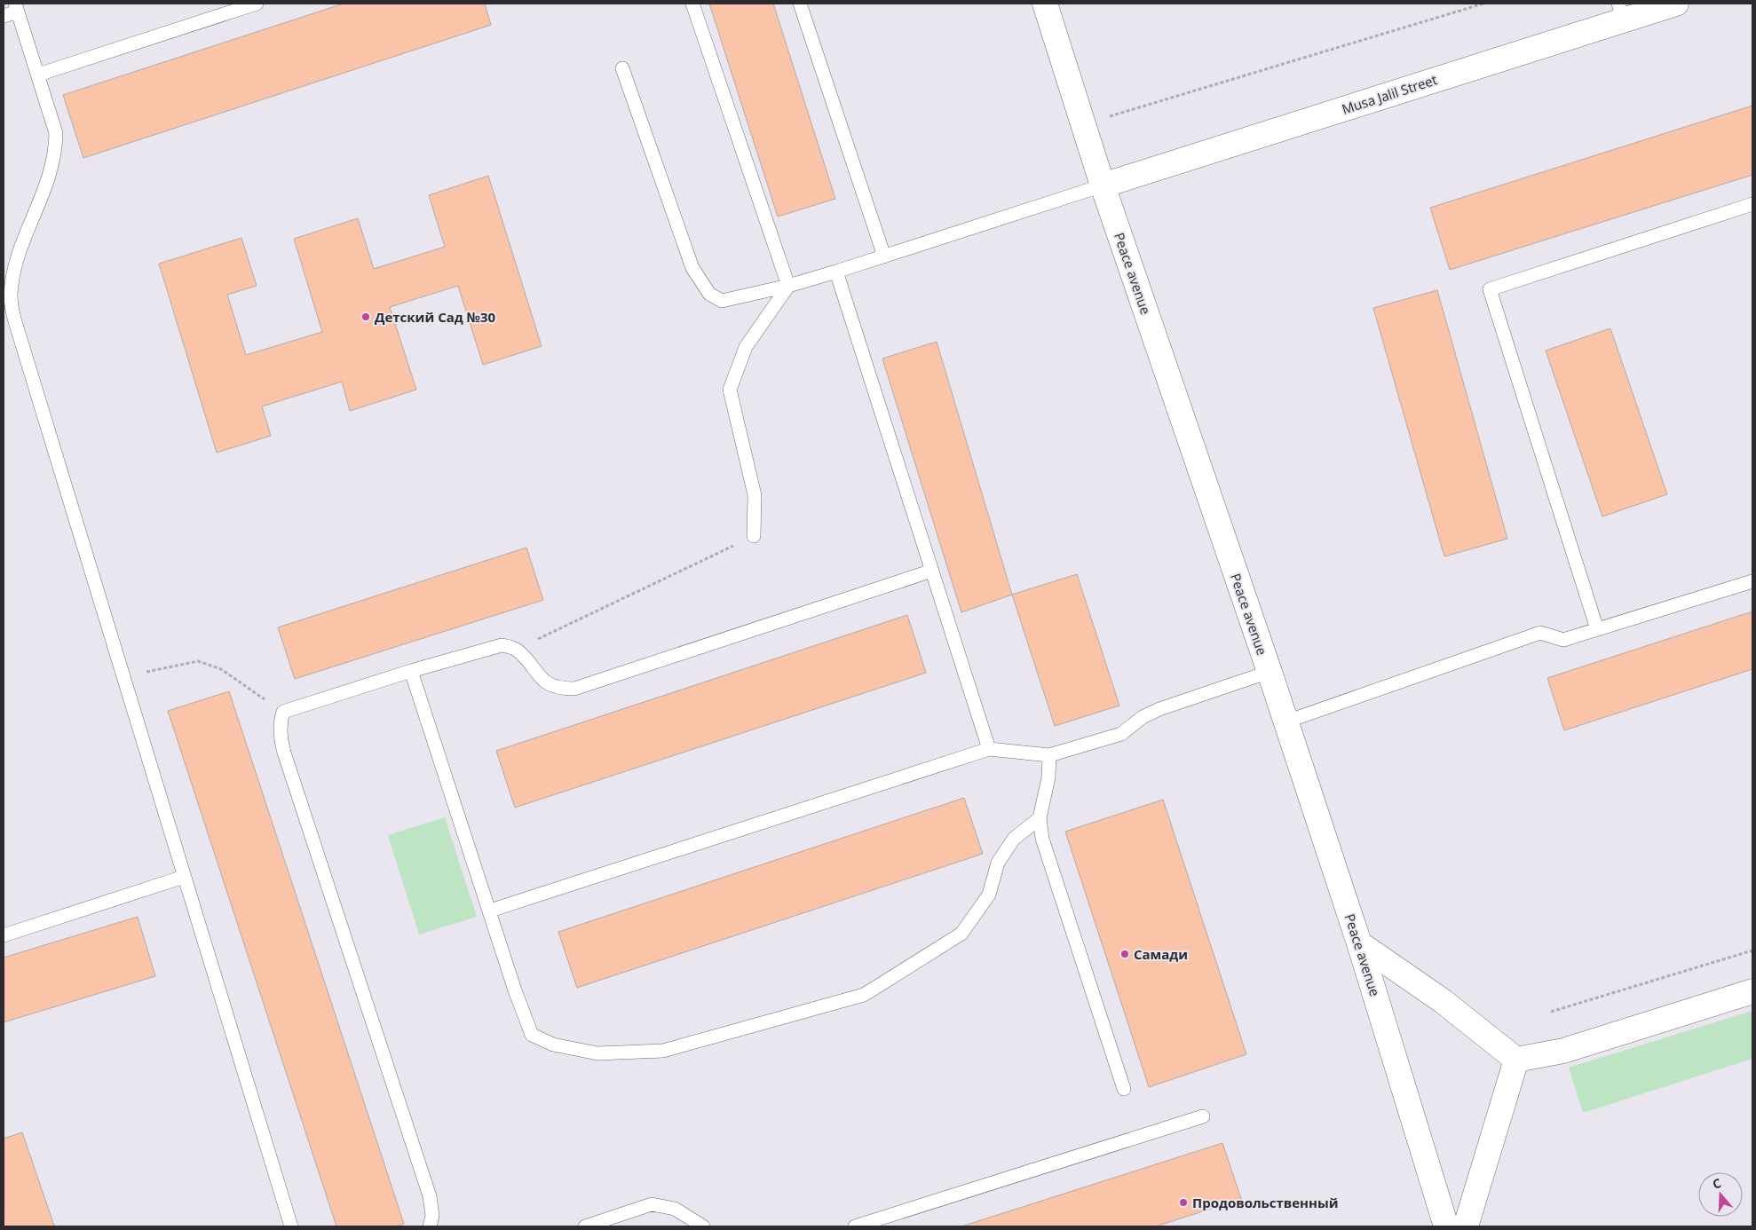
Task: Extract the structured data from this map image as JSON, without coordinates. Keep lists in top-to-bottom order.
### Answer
{
  "streets": {
    "street": ["Musa Jalil Street", "Peace avenue"]
  },
  "crossings": [
    ["Musa Jalil Street", "Peace avenue"]
  ],
  "places": ["Детский Сад №30", "Самади", "Продовольственный"],
  "north": "top"
}
